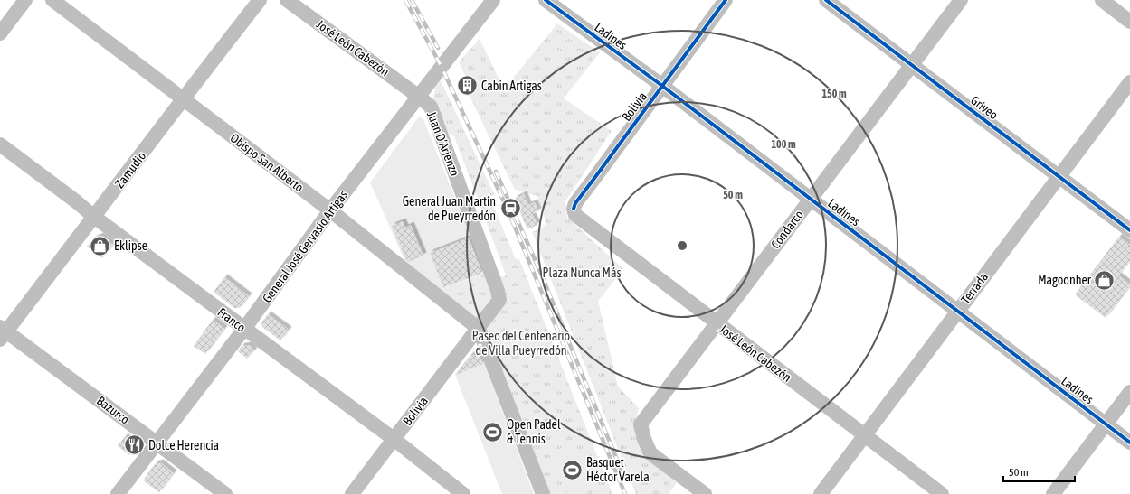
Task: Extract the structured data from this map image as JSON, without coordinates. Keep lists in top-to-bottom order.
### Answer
{
  "streets": {
    "street": [
      "Ladines",
      "José León Cabezón",
      "Bolivia",
      "Griveo",
      "Juan D’Arienzo",
      "Obispo San Alberto",
      "Zamudio",
      "Condarco",
      "General José Gervasio Artigas",
      "Terrada",
      "Franco",
      "Bazurco"
    ]
  },
  "crossings": [
    ["Ladines", "Bolivia"],
    ["Ladines", "Condarco"],
    ["Ladines", "Terrada"],
    ["José León Cabezón", "Bolivia"],
    ["José León Cabezón", "Juan D’Arienzo"],
    ["José León Cabezón", "Condarco"],
    ["José León Cabezón", "General José Gervasio Artigas"],
    ["José León Cabezón", "Terrada"],
    ["Bolivia", "Juan D’Arienzo"],
    ["Bolivia", "Obispo San Alberto"],
    ["Bolivia", "Franco"],
    ["Griveo", "Condarco"],
    ["Griveo", "Terrada"],
    ["Juan D’Arienzo", "Obispo San Alberto"],
    ["Juan D’Arienzo", "General José Gervasio Artigas"],
    ["Obispo San Alberto", "Zamudio"],
    ["Obispo San Alberto", "General José Gervasio Artigas"],
    ["Zamudio", "Franco"],
    ["Zamudio", "Bazurco"],
    ["General José Gervasio Artigas", "Franco"],
    ["General José Gervasio Artigas", "Bazurco"]
  ],
  "parks": ["Plaza Nunca Más", "Paseo del Centenario de Villa Pueyrredón"],
  "places": {
    "building": ["Cabin Artigas"],
    "station": ["General Juan Martín de Pueyrredón"],
    "shop": ["Eklipse", "Magoonher"],
    "sports": ["Open Padel & Tennis", "Basquet Héctor Varela"],
    "restaurant": ["Dolce Herencia"]
  },
  "scale_bar": "50 m",
  "rings": ["150 m", "100 m", "50 m"]
}
